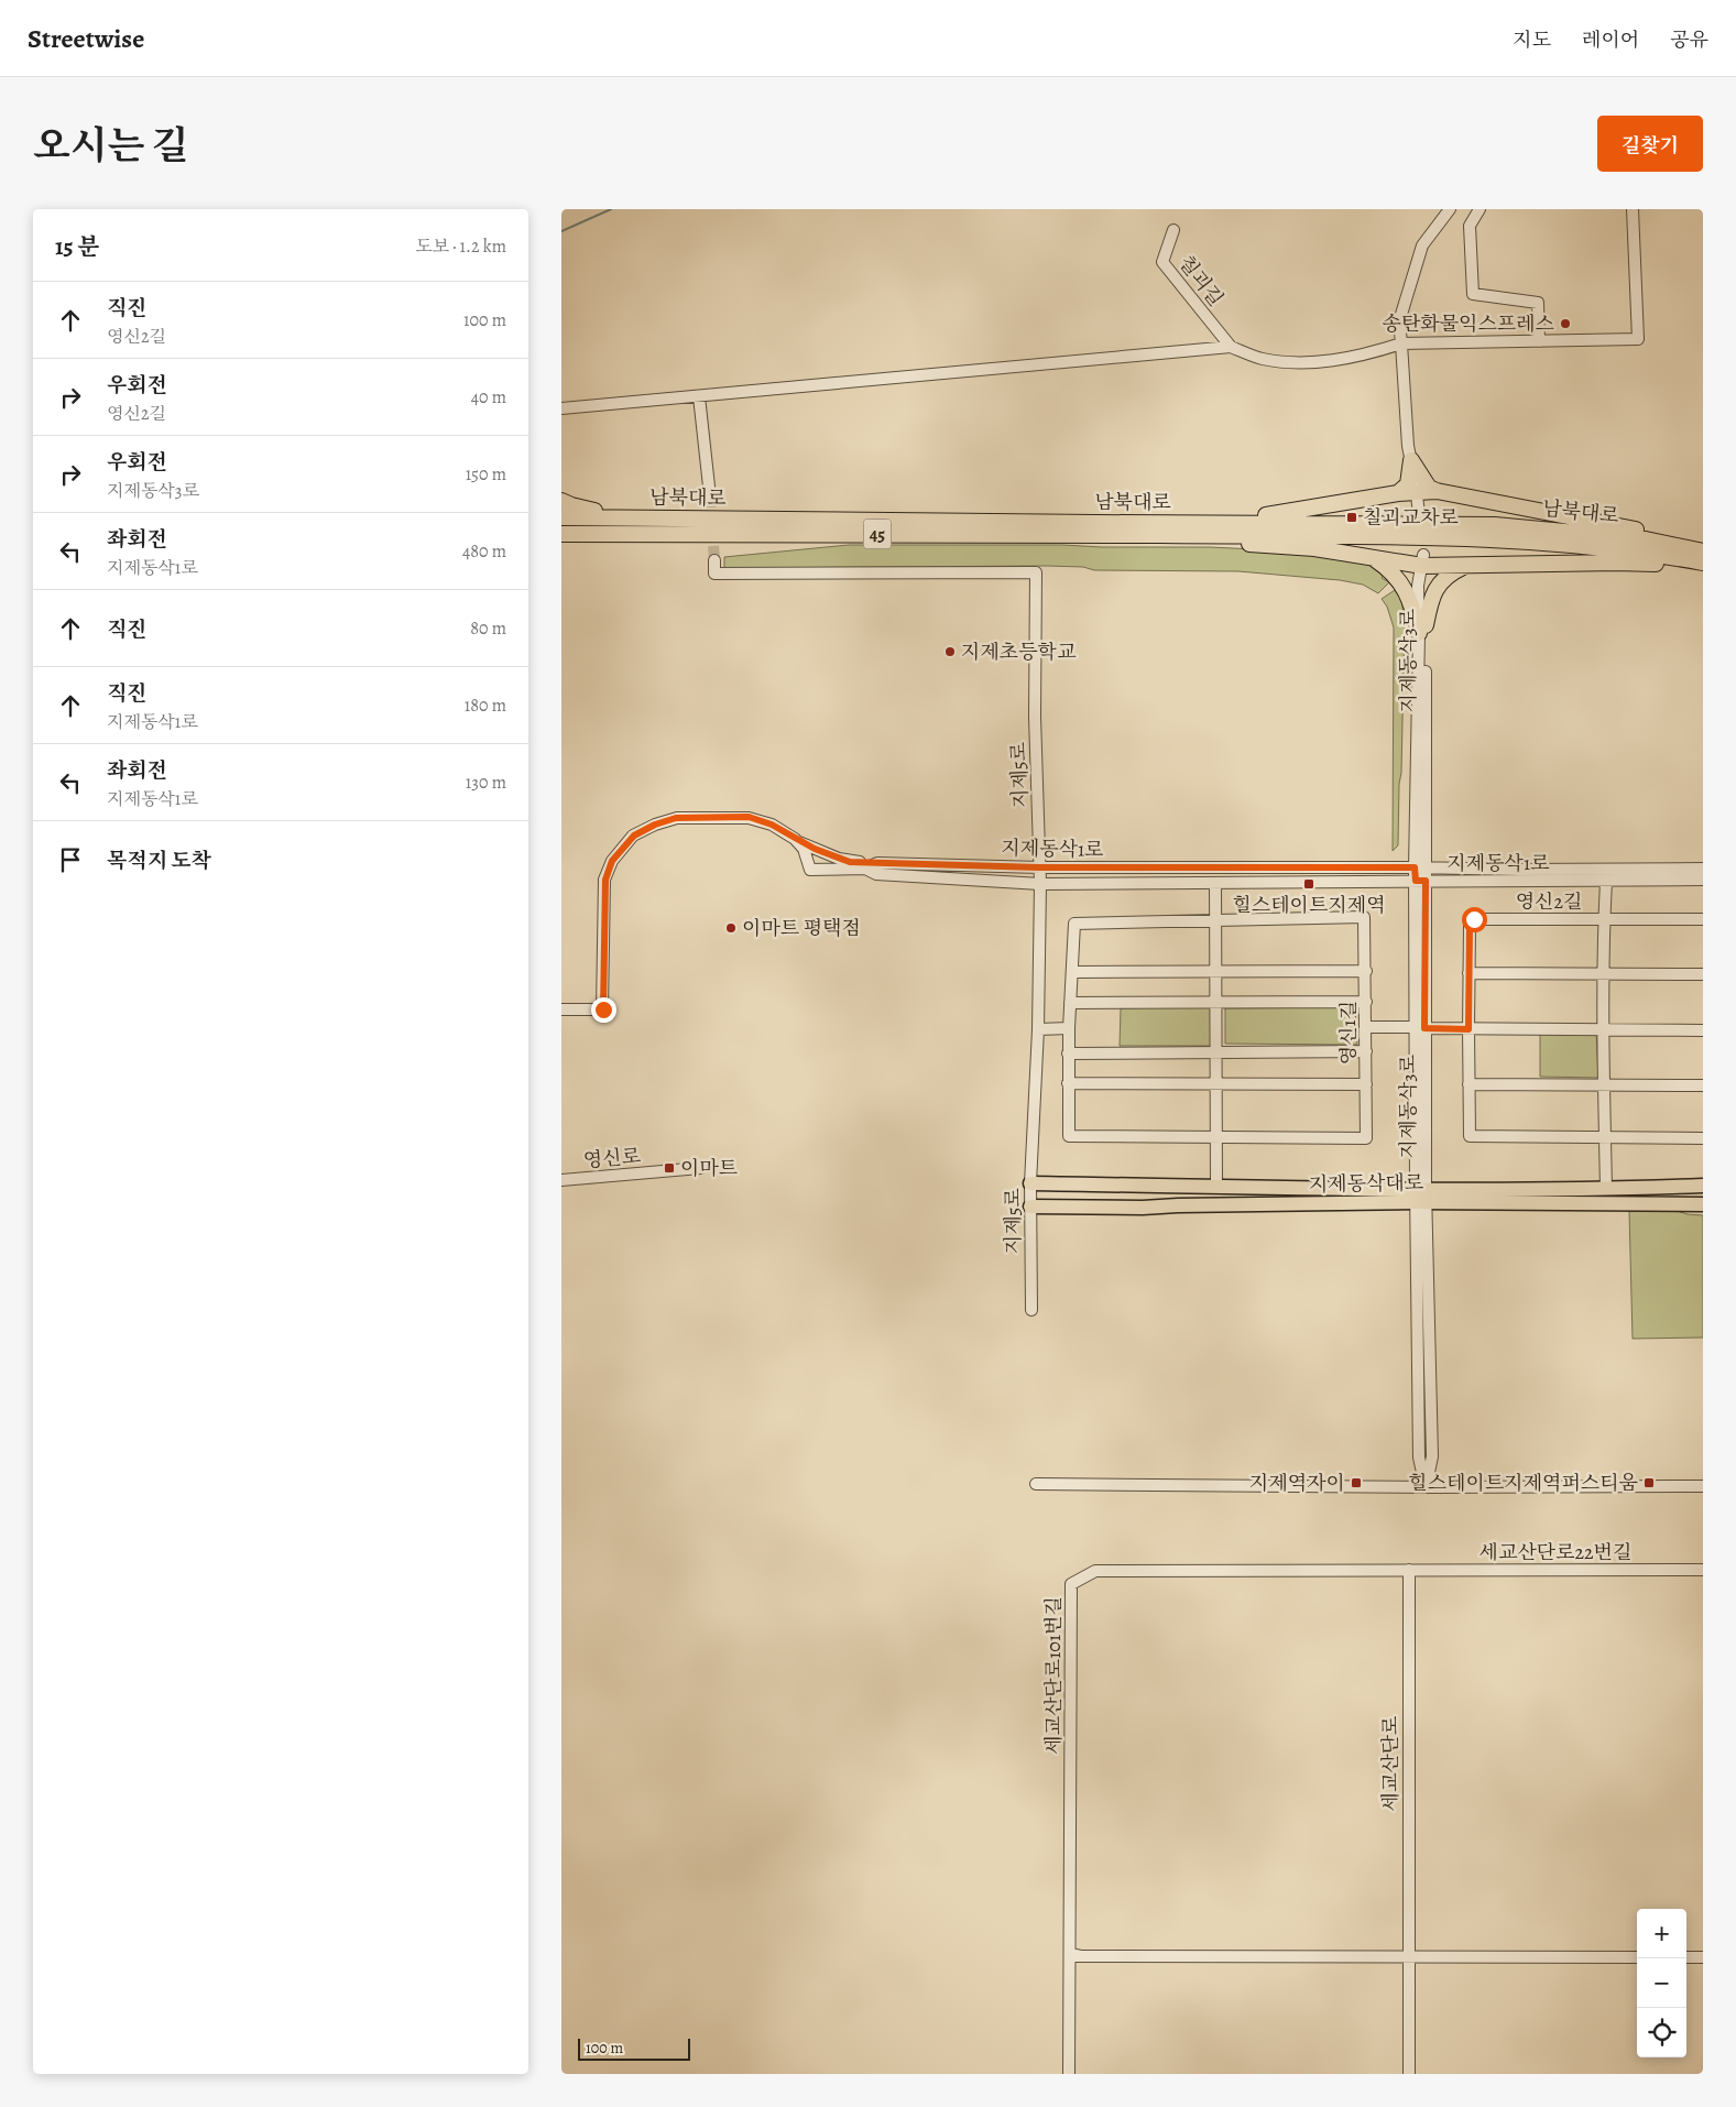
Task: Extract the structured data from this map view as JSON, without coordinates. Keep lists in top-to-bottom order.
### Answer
{
  "streets": {
    "highway": ["남북대로", "45"],
    "main road": ["지제동삭대로"],
    "street": [
      "칠괴길",
      "지제동삭3로",
      "지제5로",
      "지제동삭1로",
      "영신2길",
      "영신1길",
      "영신로",
      "세교산단로22번길",
      "세교산단로101번길",
      "세교산단로"
    ]
  },
  "crossings": [
    ["지제동삭3로", "지제동삭1로"],
    ["지제동삭3로", "지제동삭대로"],
    ["지제5로", "지제동삭1로"],
    ["지제5로", "지제동삭대로"],
    ["세교산단로22번길", "세교산단로101번길"],
    ["세교산단로22번길", "세교산단로"],
    ["세교산단로101번길", "세교산단로"]
  ],
  "places": {
    "other": ["송탄화물익스프레스", "지제초등학교", "이마트 평택점"],
    "transit": [
      "칠괴교차로",
      "힐스테이트지제역",
      "이마트",
      "지제역자이",
      "힐스테이트지제역퍼스티움"
    ]
  },
  "scale_bar": "100 m",
  "page": {
    "header": "Streetwise",
    "nav": ["지도", "레이어", "공유"],
    "title": "오시는 길",
    "buttons": "길찾기",
    "heading": ["15 분", "도보 · 1.2 km"],
    "list": [
      ["직진", "영신2길", "100 m"],
      ["우회전", "영신2길", "40 m"],
      ["우회전", "지제동삭3로", "150 m"],
      ["좌회전", "지제동삭1로", "480 m"],
      ["직진", "80 m"],
      ["직진", "지제동삭1로", "180 m"],
      ["좌회전", "지제동삭1로", "130 m"],
      "목적지 도착"
    ],
    "map_buttons": ["+", "−"],
    "scale": "100 m"
  }
}
